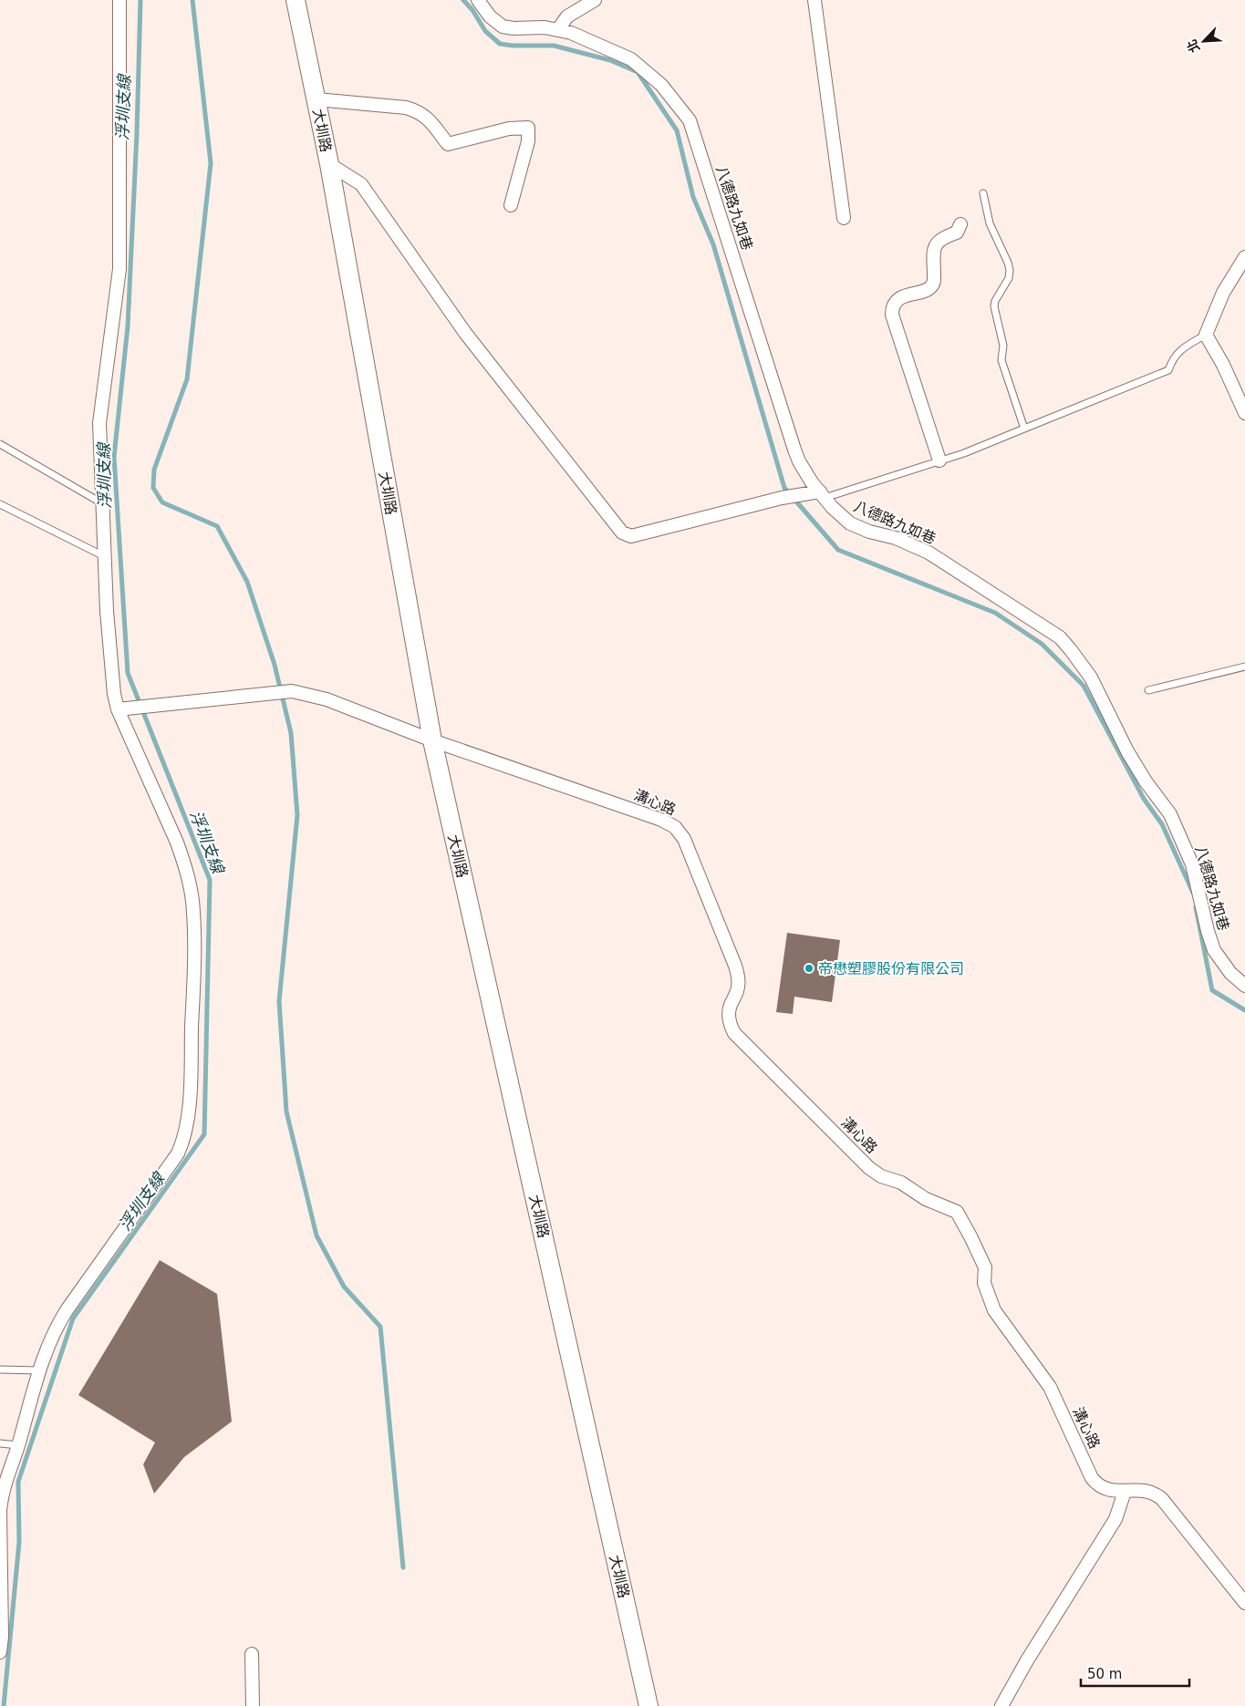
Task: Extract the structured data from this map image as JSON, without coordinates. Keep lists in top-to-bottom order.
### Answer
{
  "streets": {
    "street": ["大圳路", "八德路九如巷", "溝心路"]
  },
  "crossings": [
    ["大圳路", "溝心路"]
  ],
  "water": ["浮圳支線"],
  "places": ["帝懋塑膠股份有限公司"],
  "scale_bar": "50 m",
  "north": "bottom left"
}
